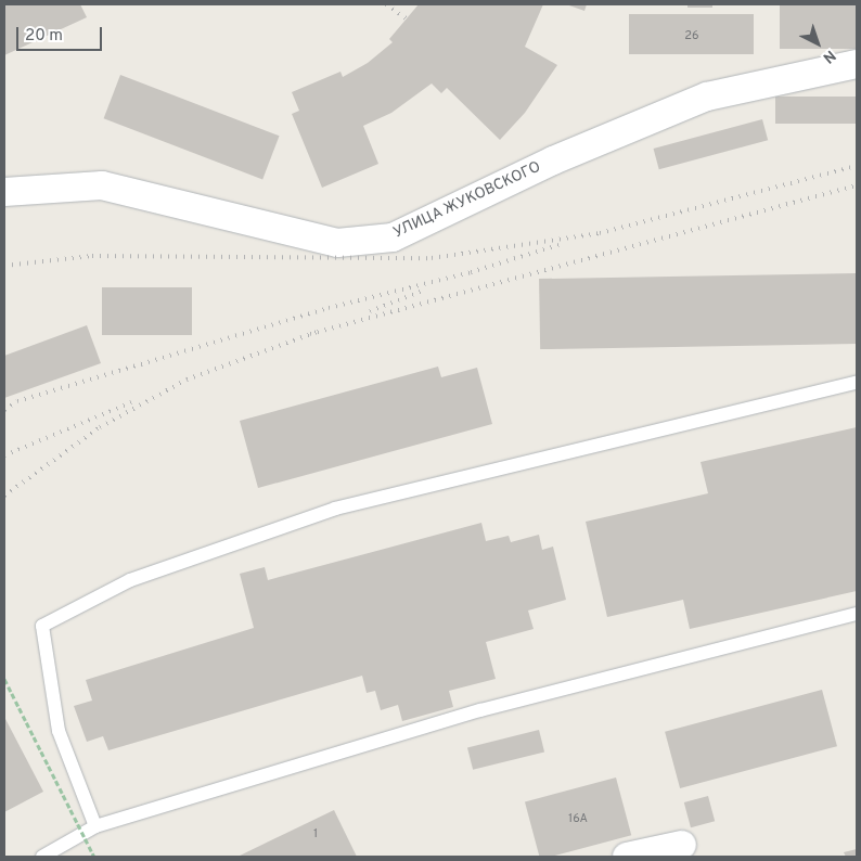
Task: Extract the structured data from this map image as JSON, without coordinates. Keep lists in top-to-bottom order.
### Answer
{
  "streets": {
    "street": ["УЛИЦА ЖУКОВСКОГО"]
  },
  "house_numbers": ["26", "16А", "1"],
  "scale_bar": "20 m",
  "north": "bottom right"
}
